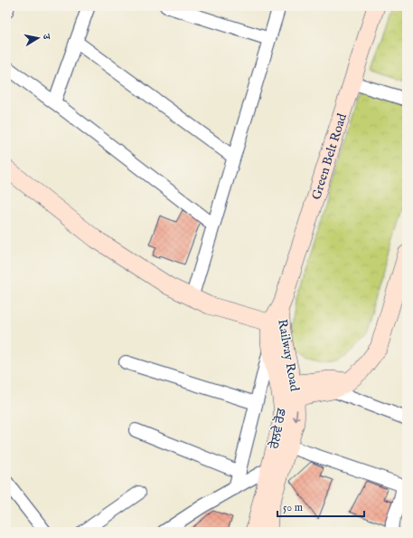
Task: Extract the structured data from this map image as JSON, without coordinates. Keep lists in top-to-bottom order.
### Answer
{
  "streets": {
    "main road": ["Green Belt Road", "Railway Road", "ਰੇਲਵੇ ਰੋਡ"]
  },
  "crossings": [
    ["Green Belt Road", "Railway Road"],
    ["Railway Road", "ਰੇਲਵੇ ਰੋਡ"]
  ],
  "scale_bar": "50 m",
  "north": "right"
}
